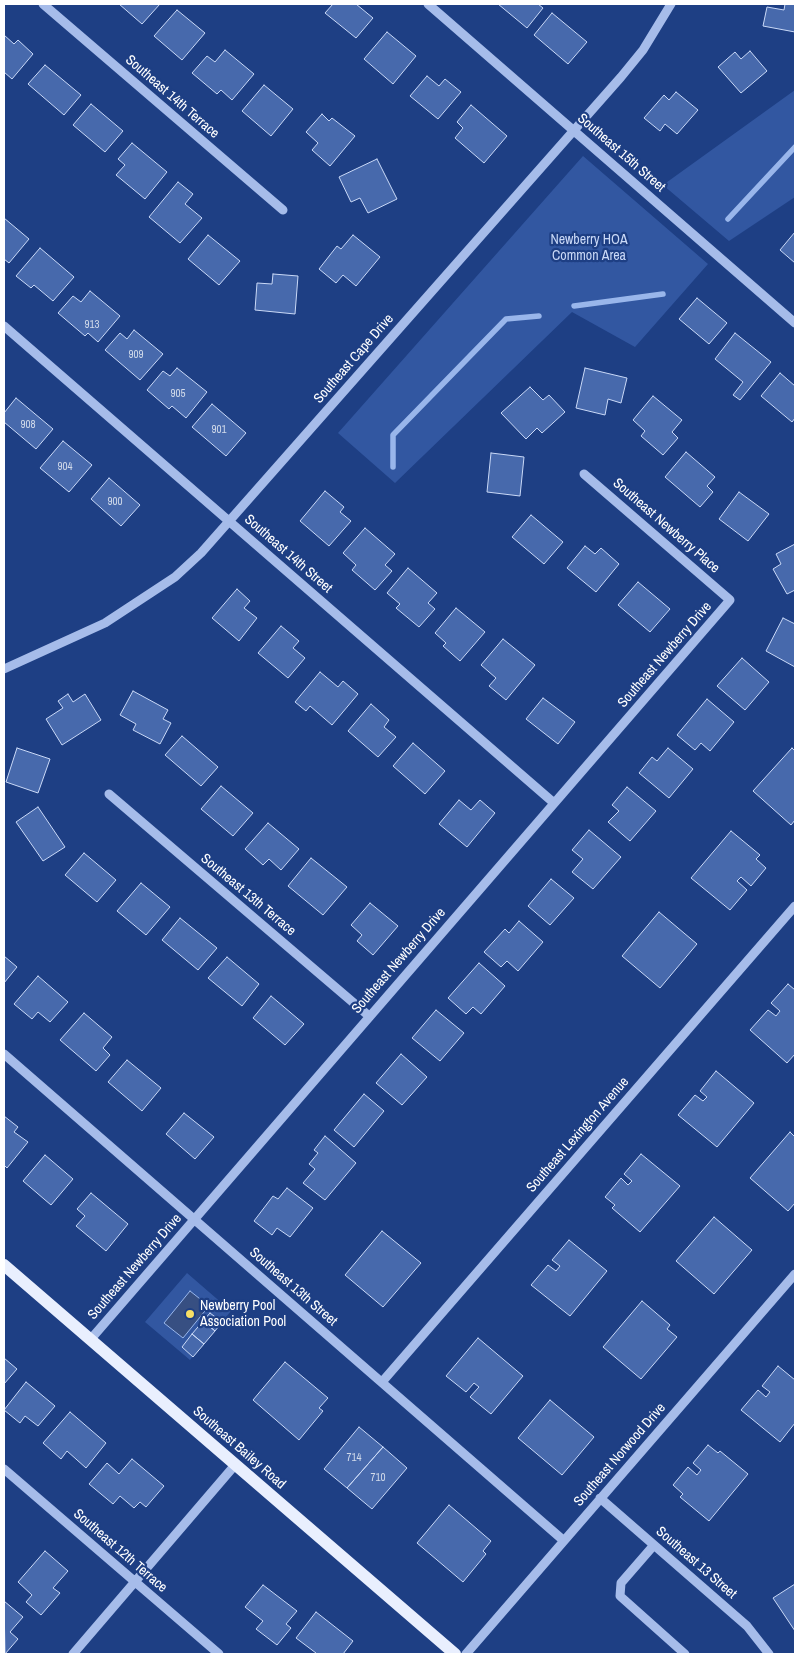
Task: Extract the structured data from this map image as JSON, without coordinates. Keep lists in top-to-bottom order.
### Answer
{
  "streets": {
    "main road": ["Southeast Bailey Road"],
    "street": [
      "Southeast 14th Terrace",
      "Southeast 15th Street",
      "Southeast Cape Drive",
      "Southeast Newberry Place",
      "Southeast 14th Street",
      "Southeast Newberry Drive",
      "Southeast 13th Terrace",
      "Southeast Lexington Avenue",
      "Southeast 13th Street",
      "Southeast Norwood Drive",
      "Southeast 12th Terrace",
      "Southeast 13 Street"
    ]
  },
  "crossings": [
    ["Southeast 15th Street", "Southeast Cape Drive"],
    ["Southeast Cape Drive", "Southeast 14th Street"],
    ["Southeast Newberry Place", "Southeast Newberry Drive"],
    ["Southeast 14th Street", "Southeast Newberry Drive"],
    ["Southeast Newberry Drive", "Southeast 13th Terrace"],
    ["Southeast Newberry Drive", "Southeast 13th Street"],
    ["Southeast Newberry Drive", "Southeast Bailey Road"],
    ["Southeast Lexington Avenue", "Southeast 13th Street"],
    ["Southeast 13th Street", "Southeast Norwood Drive"],
    ["Southeast Norwood Drive", "Southeast 13 Street"]
  ],
  "parks": ["Newberry HOA Common Area"],
  "places": ["Newberry Pool Association Pool"],
  "house_numbers": [
    "913",
    "909",
    "905",
    "908",
    "901",
    "904",
    "900",
    "714",
    "710"
  ]
}
